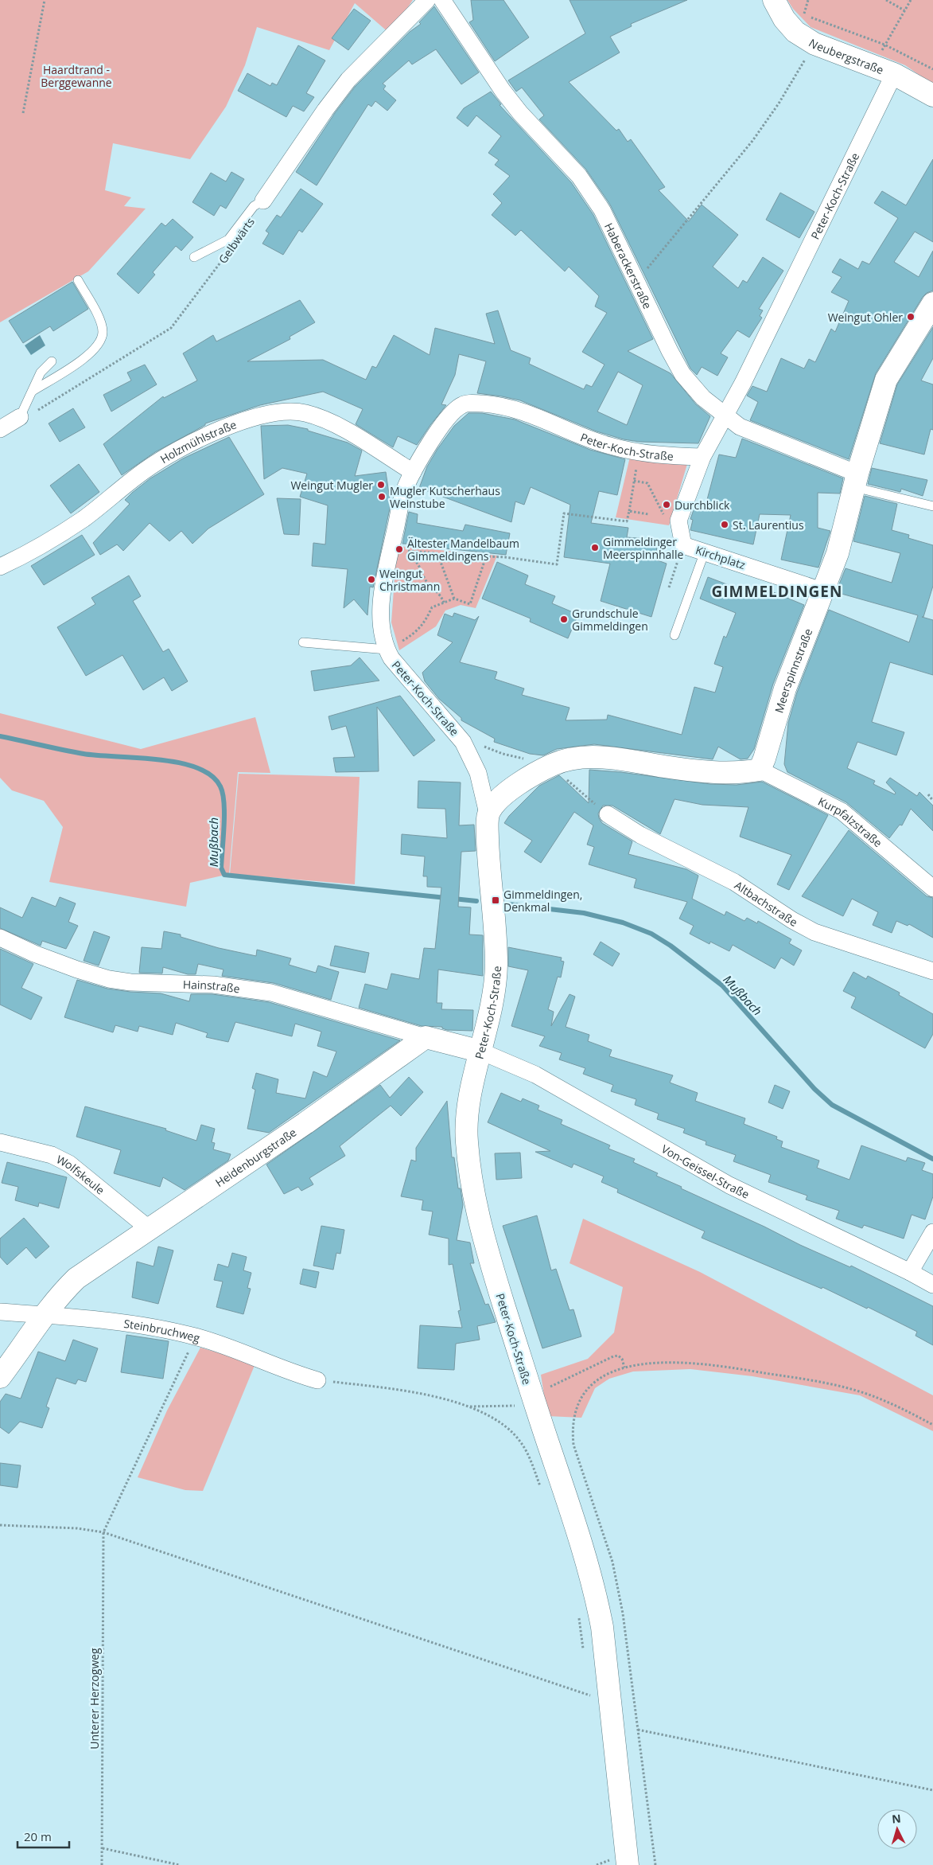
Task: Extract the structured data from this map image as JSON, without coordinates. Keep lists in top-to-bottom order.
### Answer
{
  "streets": {
    "street": [
      "Neubergstraße",
      "Peter-Koch-Straße",
      "Haberackerstraße",
      "Holzmühlstraße",
      "Kirchplatz",
      "Meerspinnstraße",
      "Kurpfalzstraße",
      "Altbachstraße",
      "Hainstraße",
      "Heidenburgstraße",
      "Von-Geissel-Straße",
      "Wolfskeule",
      "Steinbruchweg"
    ],
    "path": ["Gelbwärts", "Unterer Herzogweg"]
  },
  "crossings": [
    ["Neubergstraße", "Peter-Koch-Straße"],
    ["Peter-Koch-Straße", "Haberackerstraße"],
    ["Peter-Koch-Straße", "Holzmühlstraße"],
    ["Peter-Koch-Straße", "Kirchplatz"],
    ["Peter-Koch-Straße", "Von-Geissel-Straße"],
    ["Haberackerstraße", "Meerspinnstraße"],
    ["Kirchplatz", "Meerspinnstraße"],
    ["Meerspinnstraße", "Kurpfalzstraße"],
    ["Hainstraße", "Heidenburgstraße"],
    ["Heidenburgstraße", "Wolfskeule"],
    ["Heidenburgstraße", "Steinbruchweg"]
  ],
  "districts": ["GIMMELDINGEN"],
  "water": ["Mußbach"],
  "parks": ["Haardtrand - Berggewanne"],
  "places": {
    "other": [
      "Weingut Ohler",
      "Weingut Mugler",
      "Mugler Kutscherhaus Weinstube",
      "Durchblick",
      "St. Laurentius",
      "Gimmeldinger Meerspinnhalle",
      "Ältester Mandelbaum Gimmeldingens",
      "Weingut Christmann",
      "Grundschule Gimmeldingen"
    ],
    "transit": ["Gimmeldingen, Denkmal"]
  },
  "scale_bar": "20 m",
  "north": "top"
}
